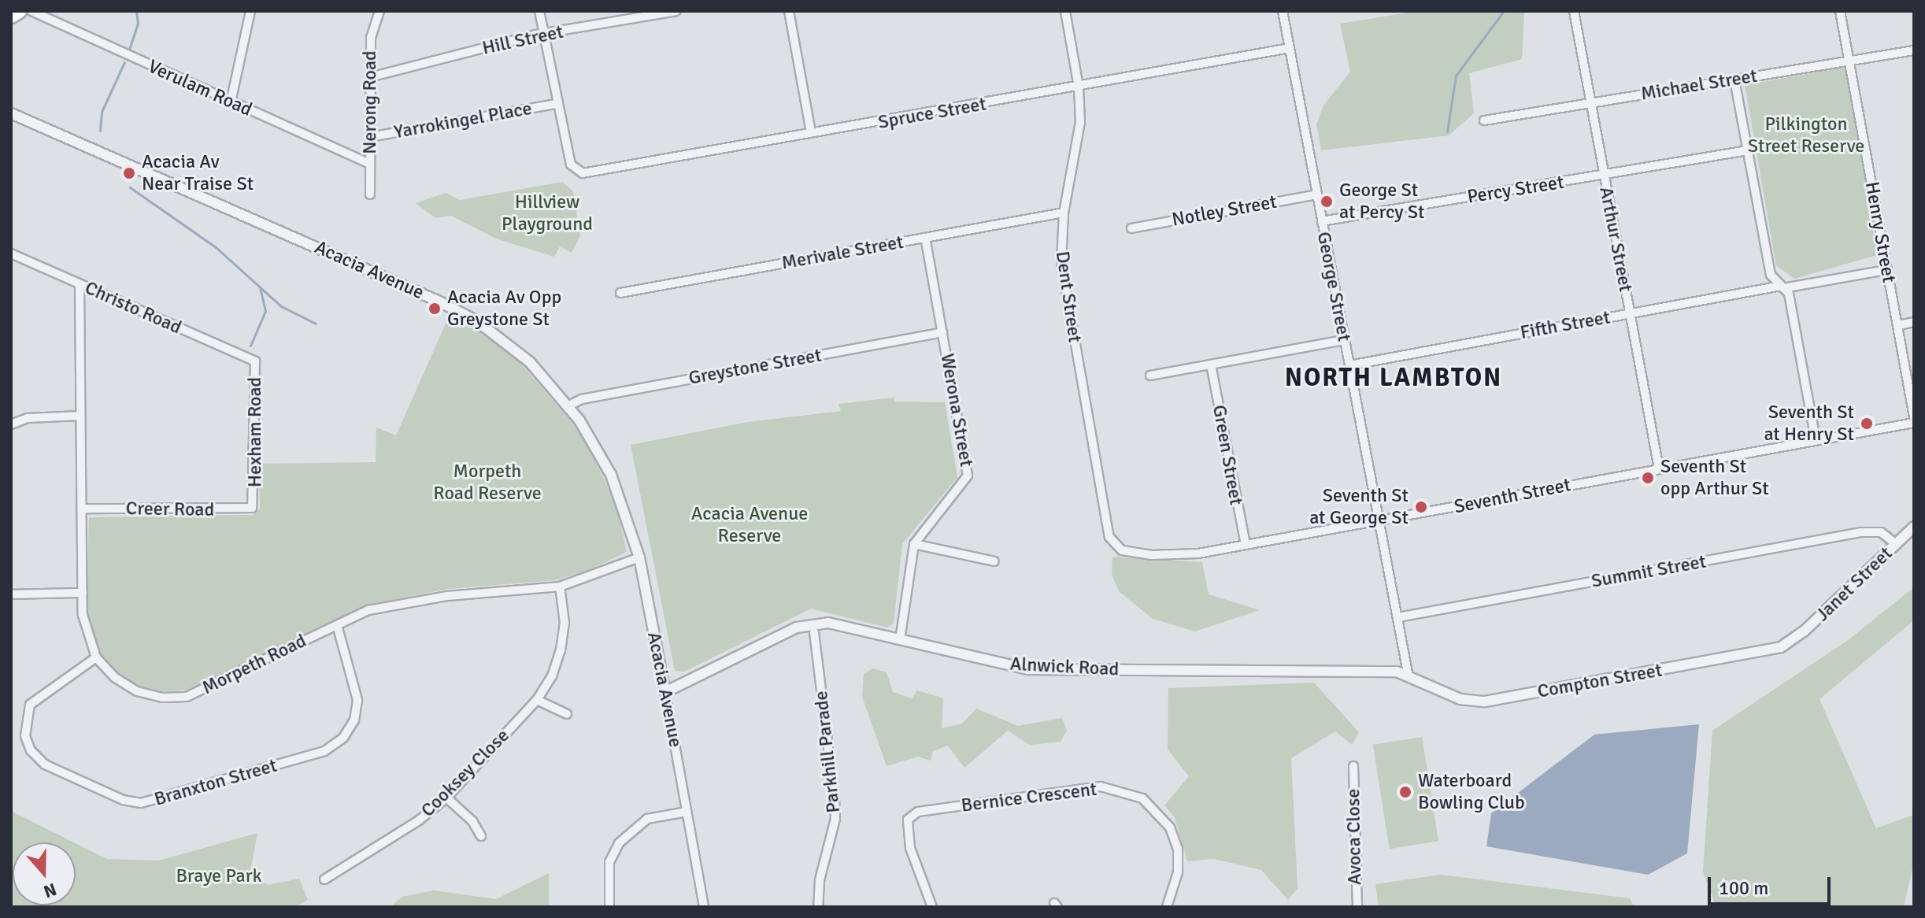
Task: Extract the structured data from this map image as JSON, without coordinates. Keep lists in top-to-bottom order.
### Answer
{
  "streets": {
    "street": [
      "Hill Street",
      "Michael Street",
      "Verulam Road",
      "Nerong Road",
      "Spruce Street",
      "Yarrokingel Place",
      "Percy Street",
      "Notley Street",
      "Henry Street",
      "Arthur Street",
      "Merivale Street",
      "Acacia Avenue",
      "George Street",
      "Dent Street",
      "Christo Road",
      "Fifth Street",
      "Greystone Street",
      "Werona Street",
      "Hexham Road",
      "Green Street",
      "Seventh Street",
      "Creer Road",
      "Summit Street",
      "Janet Street",
      "Morpeth Road",
      "Alnwick Road",
      "Compton Street",
      "Parkhill Parade",
      "Cooksey Close",
      "Branxton Street",
      "Bernice Crescent",
      "Avoca Close"
    ]
  },
  "crossings": [
    ["Hill Street", "Nerong Road"],
    ["Michael Street", "Henry Street"],
    ["Michael Street", "Arthur Street"],
    ["Verulam Road", "Nerong Road"],
    ["Nerong Road", "Yarrokingel Place"],
    ["Spruce Street", "Yarrokingel Place"],
    ["Spruce Street", "George Street"],
    ["Spruce Street", "Dent Street"],
    ["Percy Street", "Arthur Street"],
    ["Percy Street", "George Street"],
    ["Notley Street", "George Street"],
    ["Henry Street", "Fifth Street"],
    ["Arthur Street", "Fifth Street"],
    ["Arthur Street", "Seventh Street"],
    ["Merivale Street", "Dent Street"],
    ["Merivale Street", "Werona Street"],
    ["Acacia Avenue", "Greystone Street"],
    ["Acacia Avenue", "Morpeth Road"],
    ["Acacia Avenue", "Alnwick Road"],
    ["George Street", "Fifth Street"],
    ["George Street", "Seventh Street"],
    ["George Street", "Summit Street"],
    ["George Street", "Alnwick Road"],
    ["George Street", "Compton Street"],
    ["Dent Street", "Seventh Street"],
    ["Christo Road", "Hexham Road"],
    ["Christo Road", "Morpeth Road"],
    ["Greystone Street", "Werona Street"],
    ["Werona Street", "Alnwick Road"],
    ["Hexham Road", "Creer Road"],
    ["Green Street", "Seventh Street"],
    ["Creer Road", "Morpeth Road"],
    ["Summit Street", "Janet Street"],
    ["Janet Street", "Compton Street"],
    ["Morpeth Road", "Cooksey Close"],
    ["Morpeth Road", "Branxton Street"],
    ["Alnwick Road", "Compton Street"]
  ],
  "districts": ["NORTH LAMBTON"],
  "parks": [
    "Pilkington Street Reserve",
    "Hillview Playground",
    "Morpeth Road Reserve",
    "Acacia Avenue Reserve",
    "Braye Park"
  ],
  "places": [
    "Acacia Av Near Traise St",
    "George St at Percy St",
    "Acacia Av Opp Greystone St",
    "Seventh St at Henry St",
    "Seventh St opp Arthur St",
    "Seventh St at George St",
    "Waterboard Bowling Club"
  ],
  "scale_bar": "100 m",
  "north": "bottom"
}
